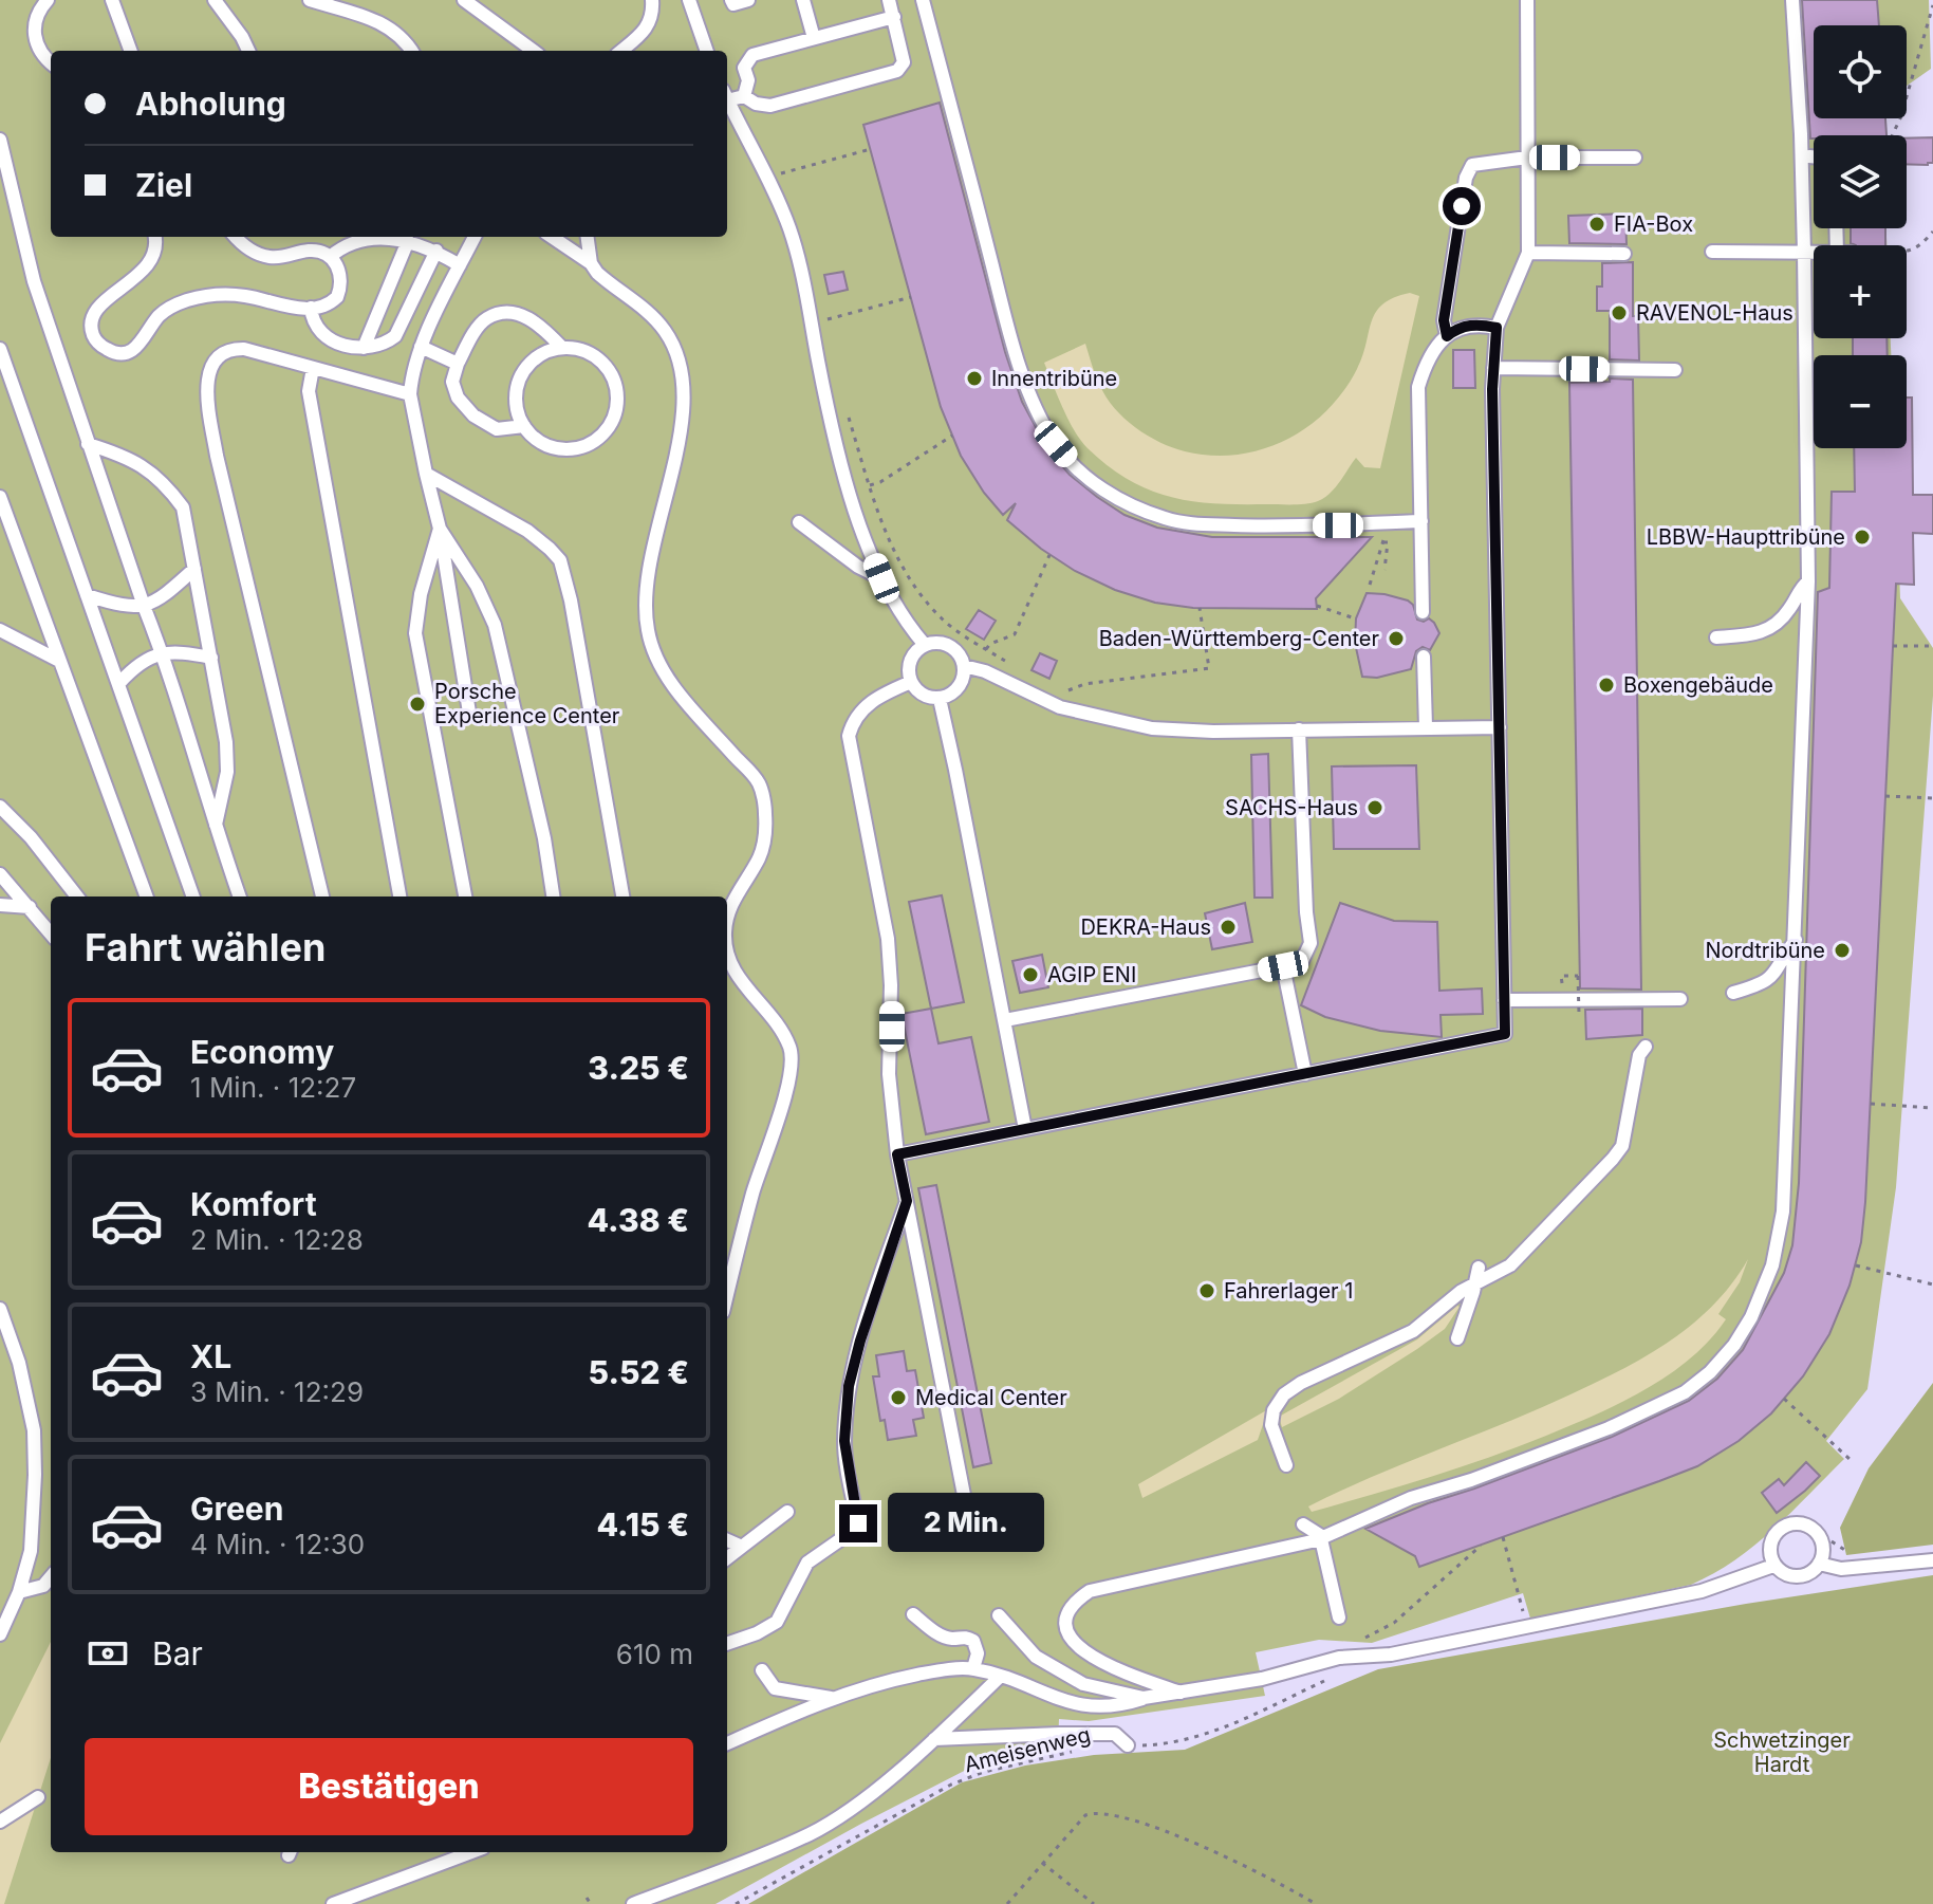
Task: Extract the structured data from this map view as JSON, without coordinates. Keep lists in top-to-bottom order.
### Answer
{
  "streets": {
    "path": ["Ameisenweg"]
  },
  "parks": ["Schwetzinger Hardt"],
  "places": [
    "FIA-Box",
    "RAVENOL-Haus",
    "Innentribüne",
    "LBBW-Haupttribüne",
    "Baden-Württemberg-Center",
    "Boxengebäude",
    "Porsche Experience Center",
    "SACHS-Haus",
    "DEKRA-Haus",
    "Nordtribüne",
    "AGIP ENI",
    "Fahrerlager 1",
    "Medical Center"
  ],
  "page": {
    "map_buttons": ["+", "−"],
    "banner": ["Abholung", "Ziel"],
    "heading": "Fahrt wählen",
    "list": [
      {
        "name": "Economy",
        "note": "1 Min. · 12:27",
        "value": "3.25 €"
      },
      {
        "name": "Komfort",
        "note": "2 Min. · 12:28",
        "value": "4.38 €"
      },
      {
        "name": "XL",
        "note": "3 Min. · 12:29",
        "value": "5.52 €"
      },
      {
        "name": "Green",
        "note": "4 Min. · 12:30",
        "value": "4.15 €"
      }
    ],
    "bubble": "2 Min.",
    "pay": ["Bar", "610 m"],
    "buttons": "Bestätigen"
  }
}
